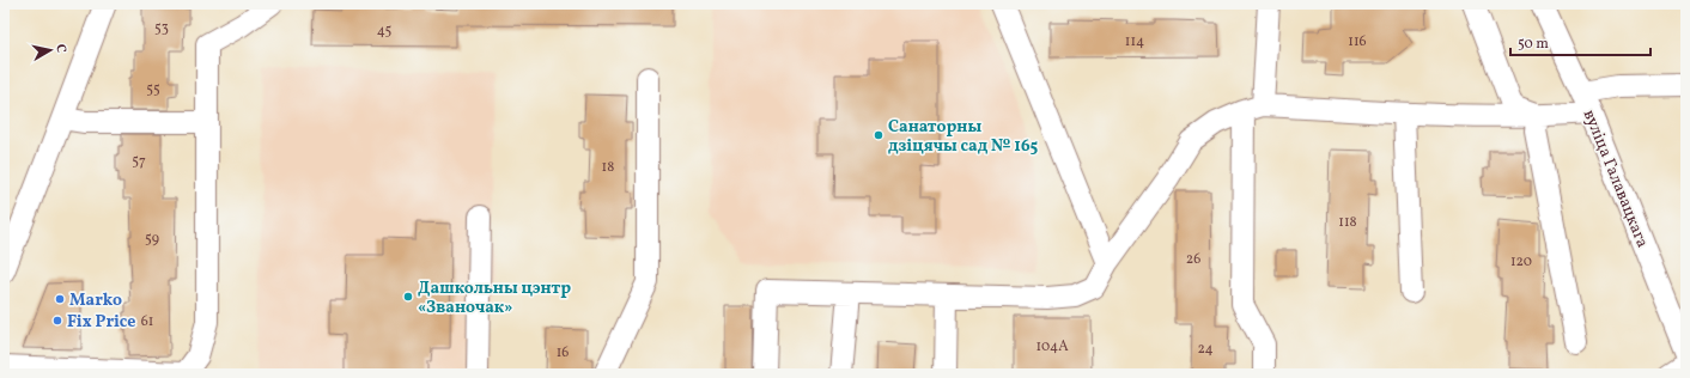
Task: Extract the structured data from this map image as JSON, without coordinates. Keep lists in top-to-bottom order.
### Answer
{
  "streets": {
    "street": ["вуліца Галавацкага"]
  },
  "places": [
    "Санаторны дзіцячы сад № 165",
    "Дашкольны цэнтр «Званочак»",
    "Marko",
    "Fix Price"
  ],
  "house_numbers": [
    "53",
    "45",
    "114",
    "116",
    "55",
    "57",
    "18",
    "118",
    "59",
    "26",
    "120",
    "61",
    "104А",
    "24",
    "16"
  ],
  "scale_bar": "50 m",
  "north": "right"
}
